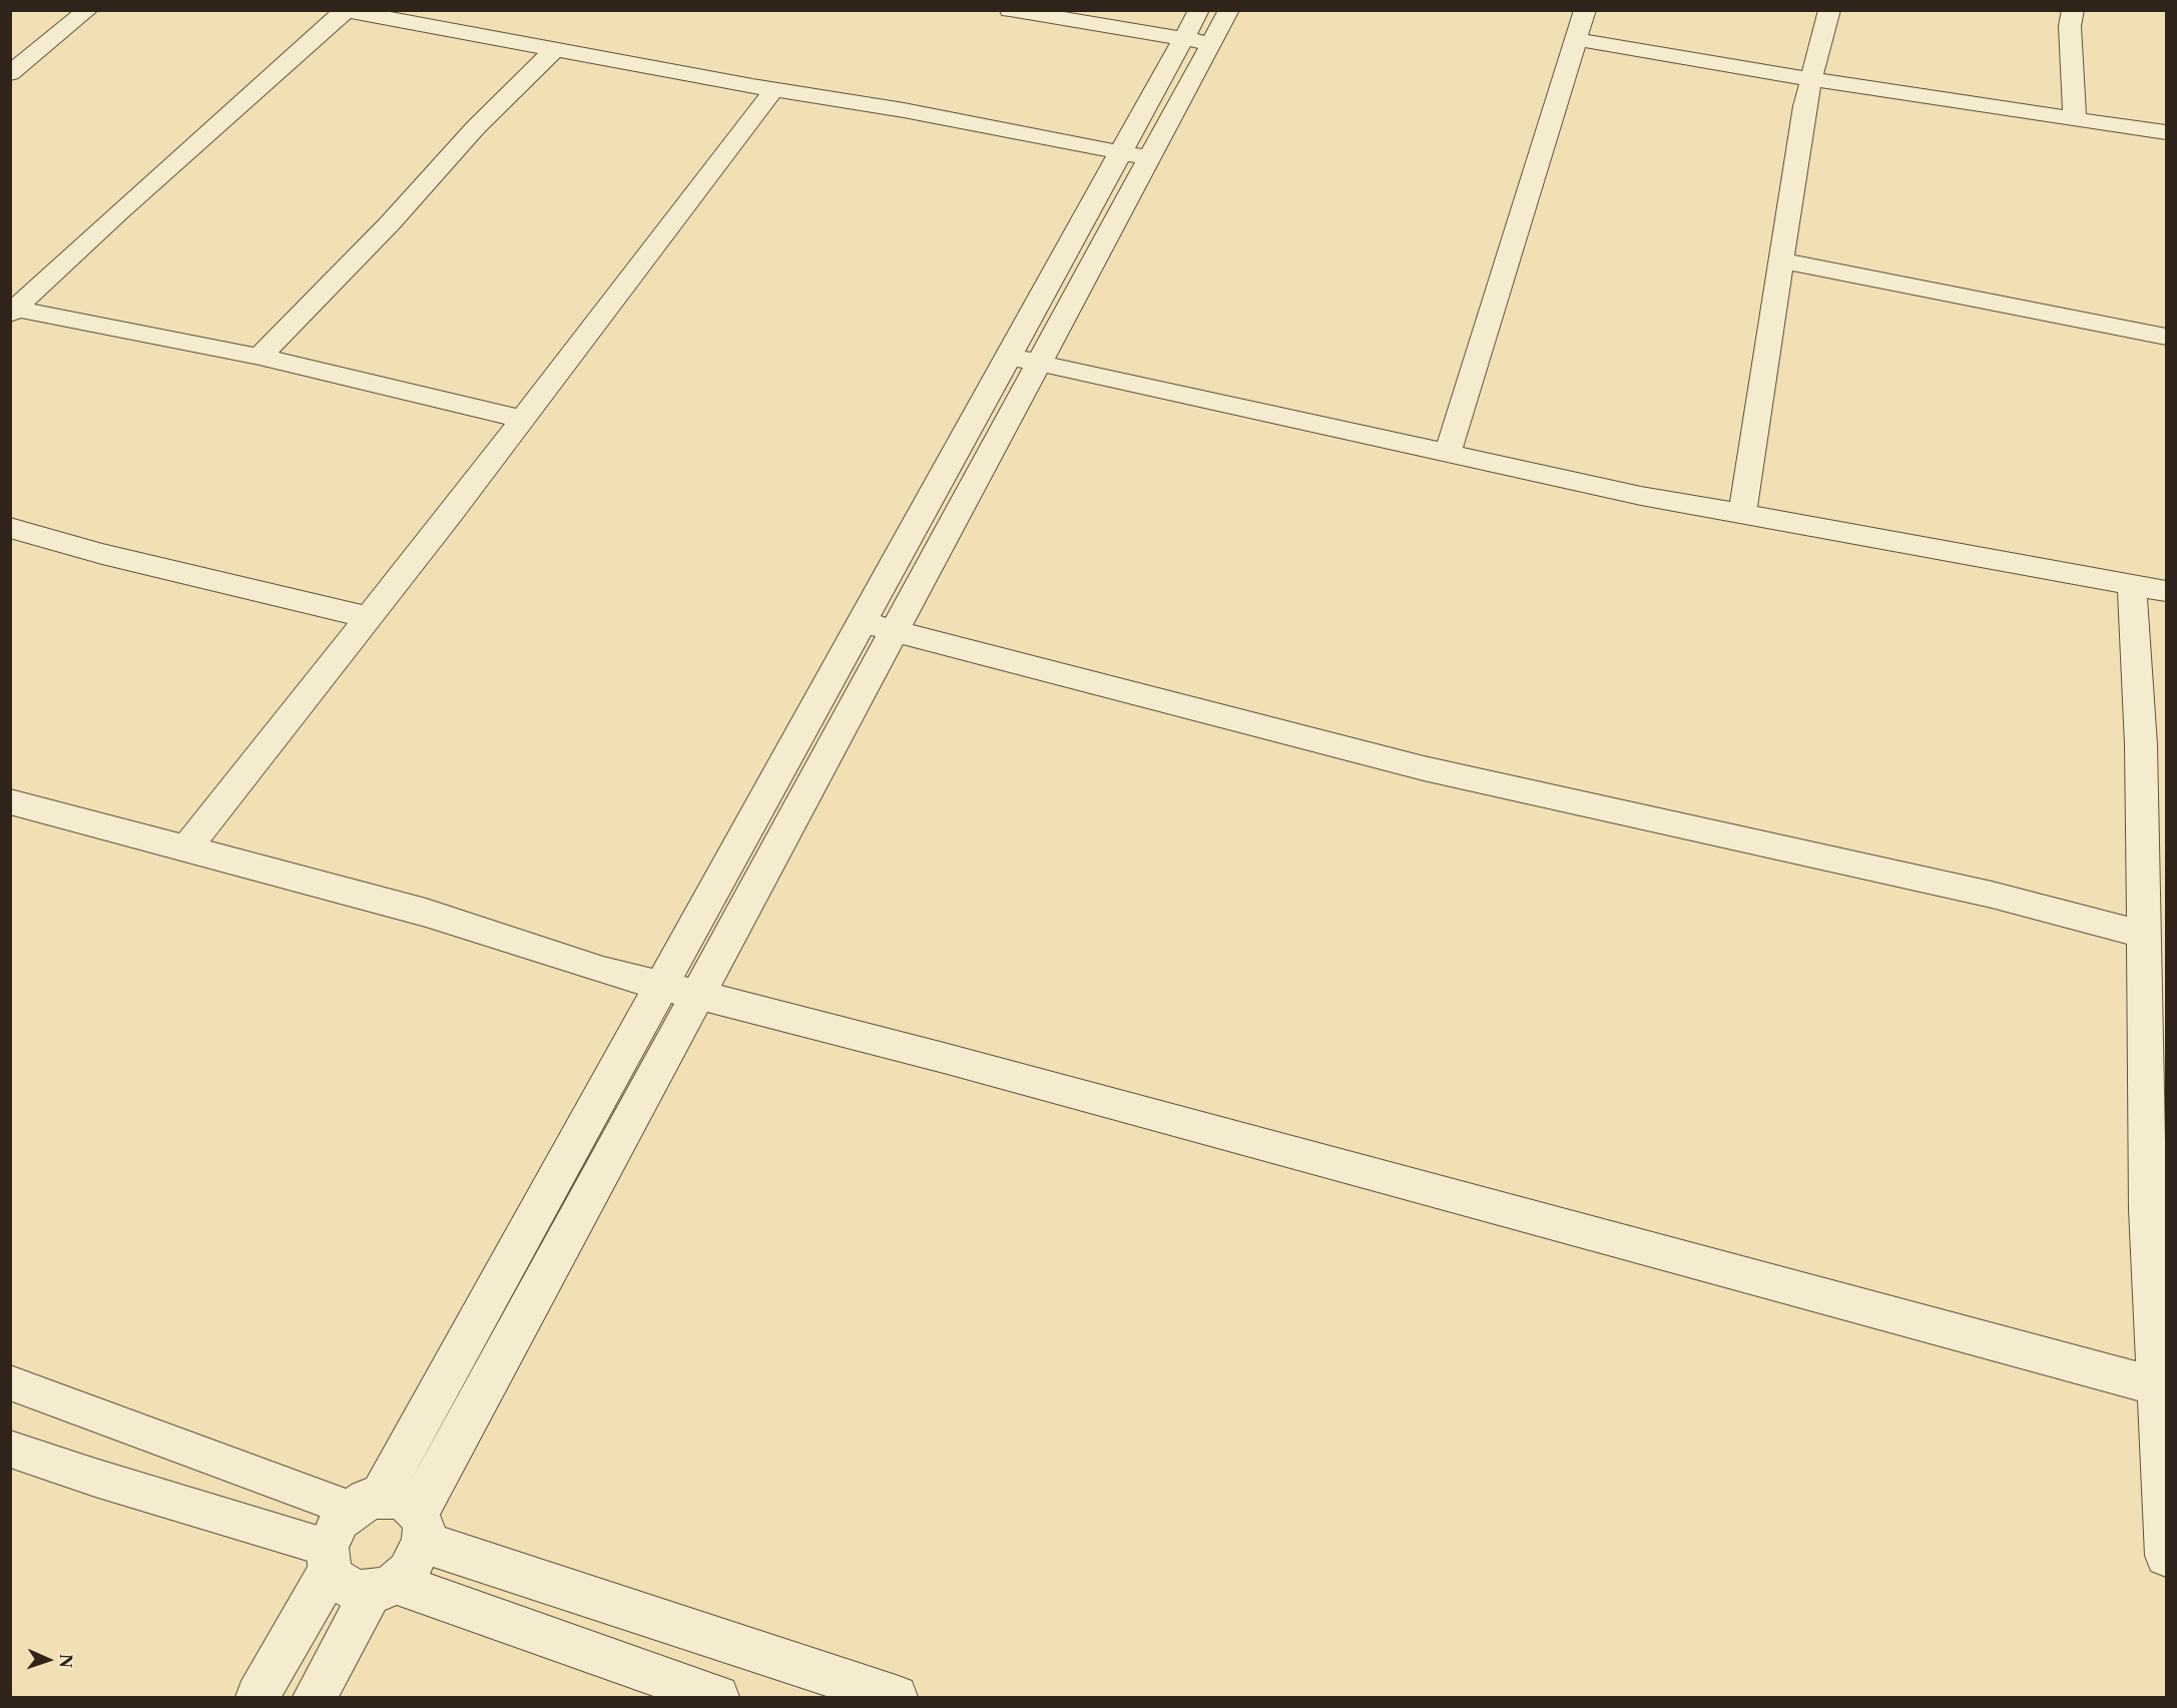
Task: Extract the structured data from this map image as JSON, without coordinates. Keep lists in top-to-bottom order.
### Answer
{
  "north": "right"
}
